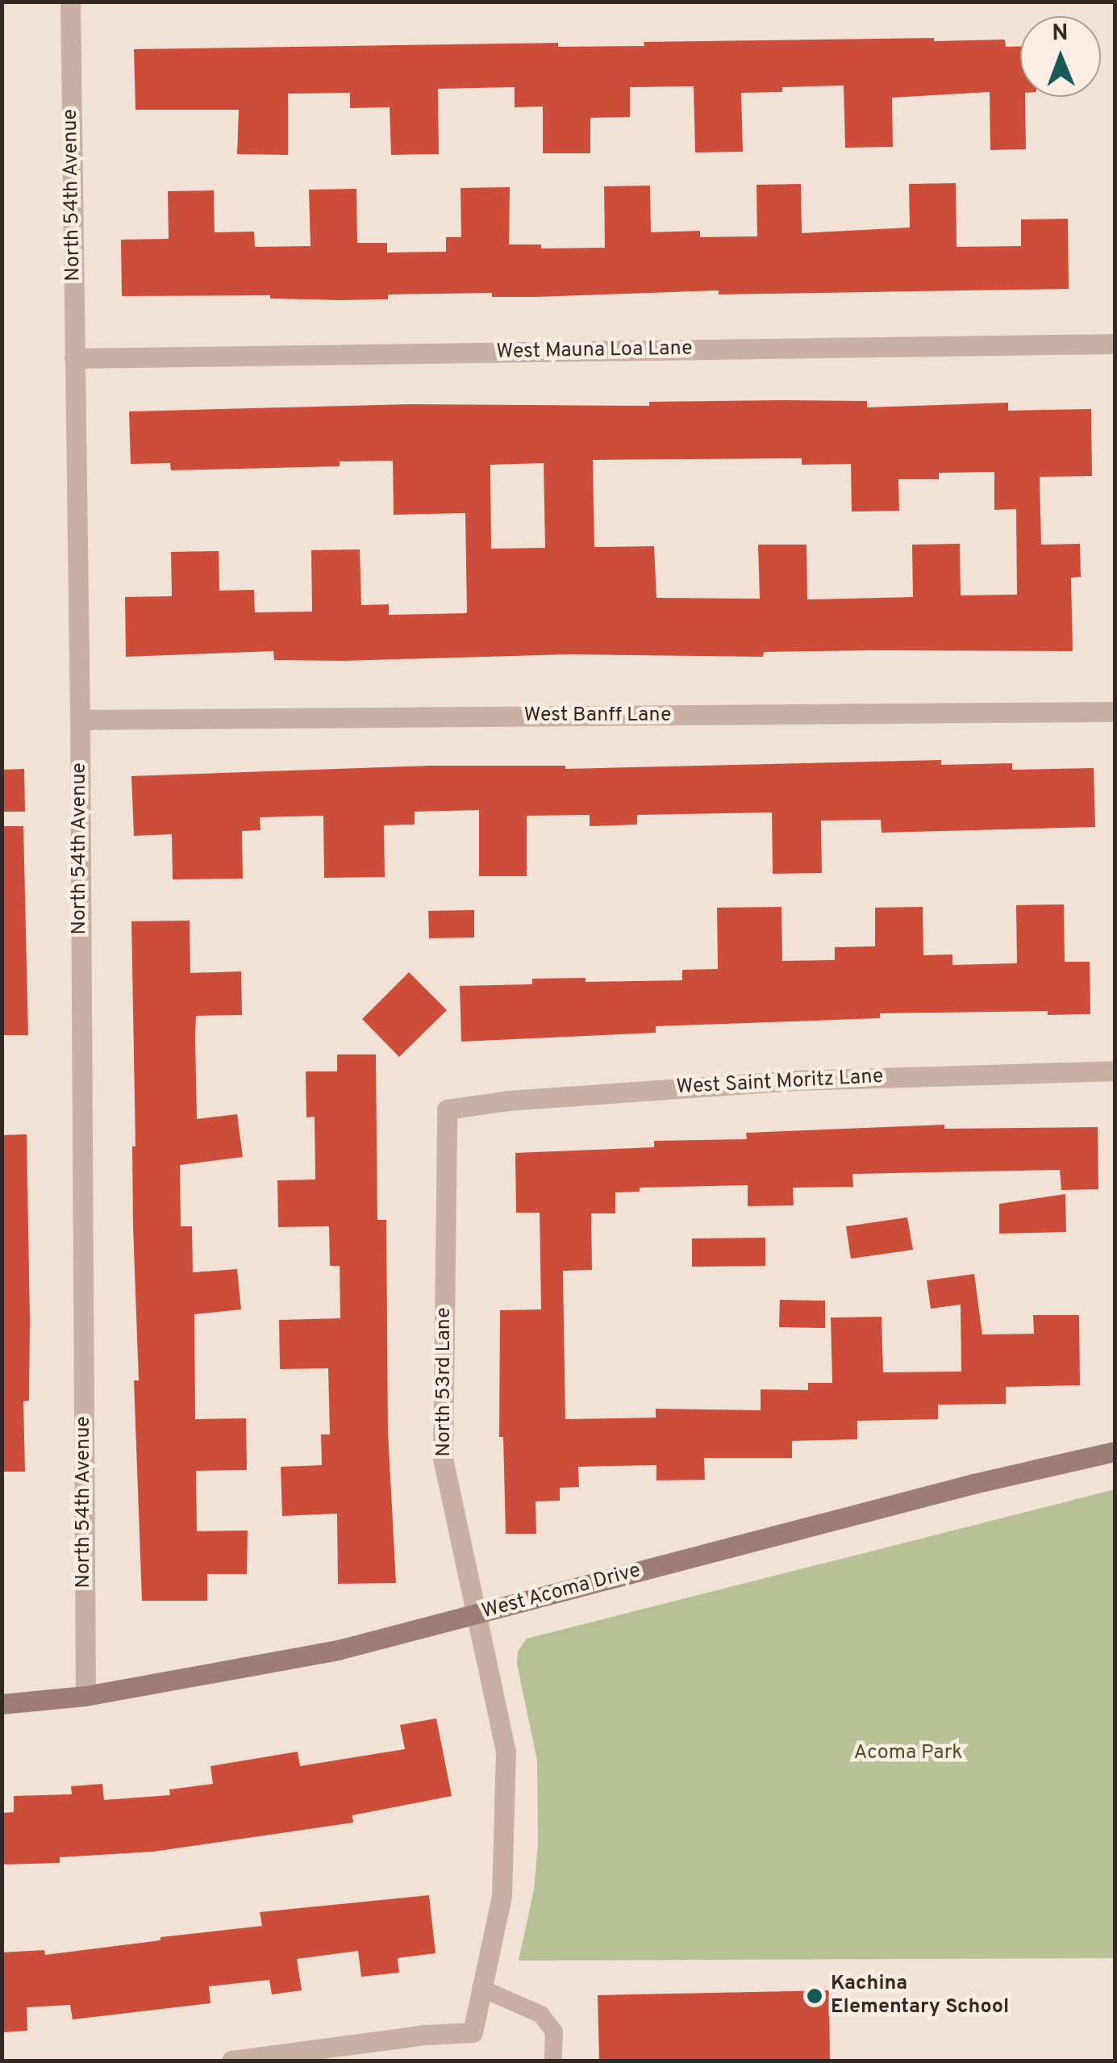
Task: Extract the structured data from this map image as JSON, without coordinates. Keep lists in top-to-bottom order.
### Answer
{
  "streets": {
    "street": [
      "North 54th Avenue",
      "West Mauna Loa Lane",
      "West Banff Lane",
      "West Saint Moritz Lane",
      "North 53rd Lane",
      "West Acoma Drive"
    ]
  },
  "crossings": [
    ["North 54th Avenue", "West Mauna Loa Lane"],
    ["North 54th Avenue", "West Banff Lane"],
    ["North 54th Avenue", "West Acoma Drive"],
    ["West Saint Moritz Lane", "North 53rd Lane"],
    ["North 53rd Lane", "West Acoma Drive"]
  ],
  "parks": ["Acoma Park"],
  "places": ["Kachina Elementary School"],
  "north": "top"
}
